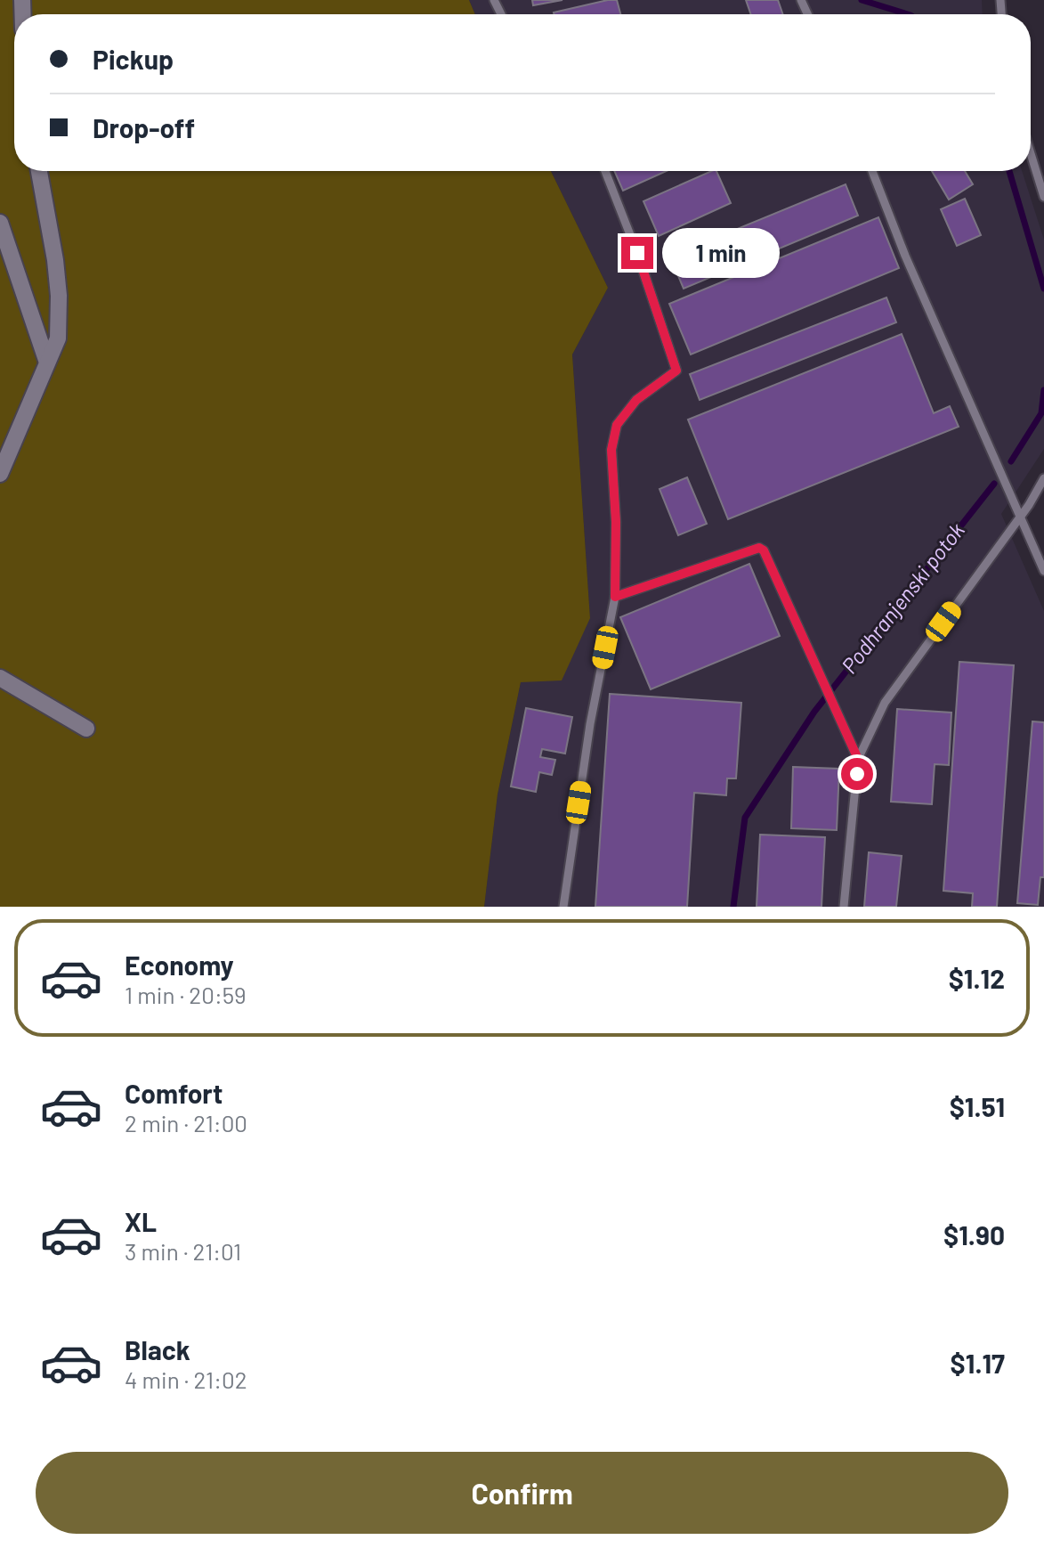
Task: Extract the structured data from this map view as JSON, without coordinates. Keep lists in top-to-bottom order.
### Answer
{
  "water": ["Podhranjenski potok"],
  "page": {
    "banner": ["Pickup", "Drop-off"],
    "bubble": "1 min",
    "list": [
      {
        "name": "Economy",
        "note": "1 min · 20:59",
        "value": "$1.12"
      },
      {
        "name": "Comfort",
        "note": "2 min · 21:00",
        "value": "$1.51"
      },
      {
        "name": "XL",
        "note": "3 min · 21:01",
        "value": "$1.90"
      },
      {
        "name": "Black",
        "note": "4 min · 21:02",
        "value": "$1.17"
      }
    ],
    "buttons": "Confirm"
  }
}
